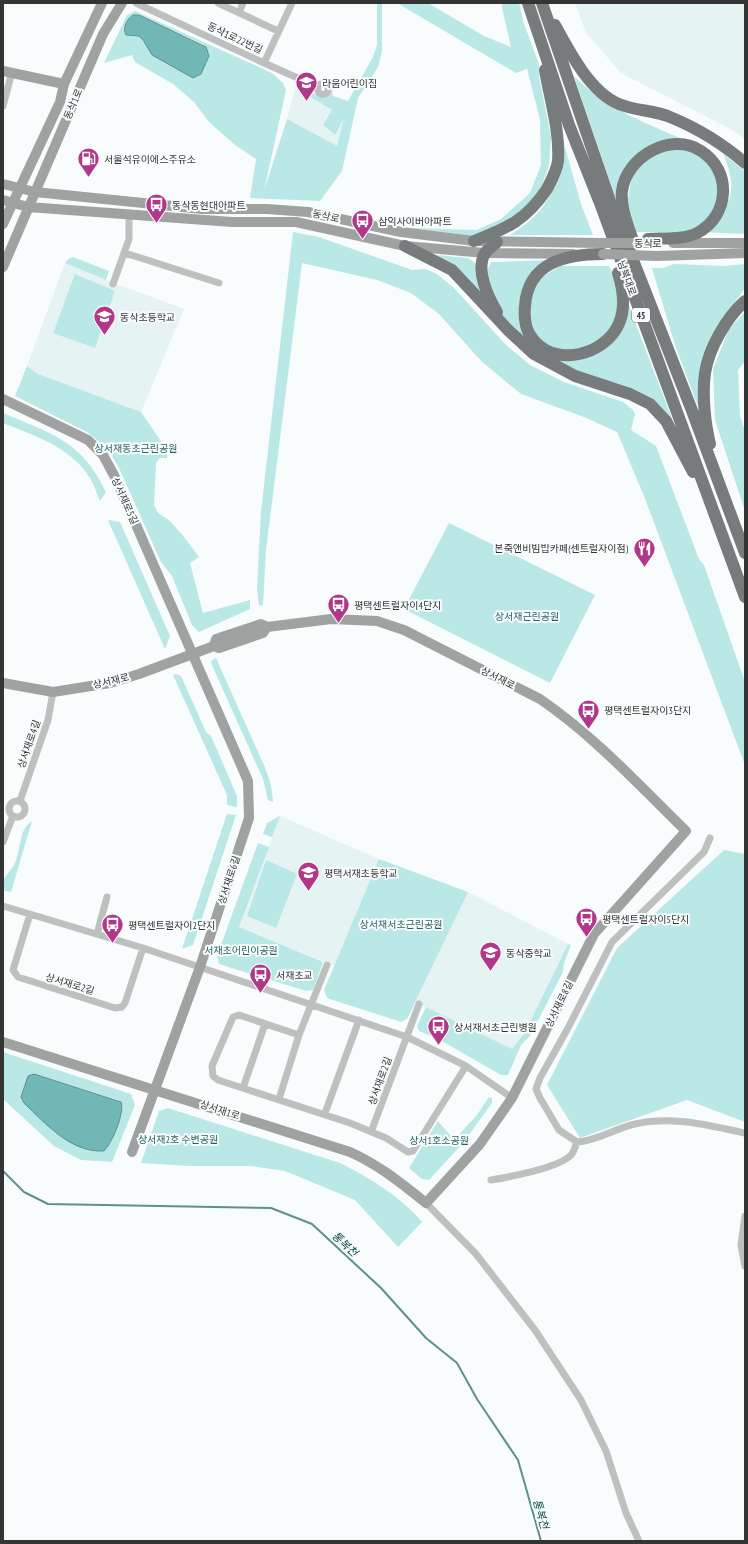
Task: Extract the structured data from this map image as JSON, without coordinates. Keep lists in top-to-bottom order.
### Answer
{
  "streets": {
    "highway": ["남북대로", "45"],
    "street": [
      "동삭1로22번길",
      "동삭1로",
      "동삭로",
      "상서재로5길",
      "상서재로",
      "상서재로4길",
      "상서재로6길",
      "상서재로2길",
      "상서재로8길",
      "상서재1로"
    ]
  },
  "crossings": [
    ["동삭1로", "동삭로"],
    ["상서재로5길", "상서재로"],
    ["상서재로5길", "상서재로6길"],
    ["상서재로", "상서재로4길"],
    ["상서재로", "상서재로6길"],
    ["상서재로", "상서재로8길"],
    ["상서재로6길", "상서재1로"],
    ["상서재로8길", "상서재1로"]
  ],
  "water": ["통복천"],
  "parks": [
    "상서재동초근린공원",
    "상서재근린공원",
    "상서재서초근린공원",
    "서재초어린이공원",
    "상서재2호 수변공원",
    "상서1호소공원"
  ],
  "places": {
    "school or university": [
      "라움어린이집",
      "동삭초등학교",
      "평택서재초등학교",
      "동삭중학교"
    ],
    "fuel station": ["서울석유이에스주유소"],
    "bus stop": [
      "동삭동현대아파트",
      "삼익사이버아파트",
      "평택센트럴자이4단지",
      "평택센트럴자이3단지",
      "평택센트럴자이5단지",
      "평택센트럴자이2단지",
      "서재초교",
      "상서재서초근린병원"
    ],
    "restaurant": ["본죽앤비빔밥카페(센트럴자이점)"]
  }
}
